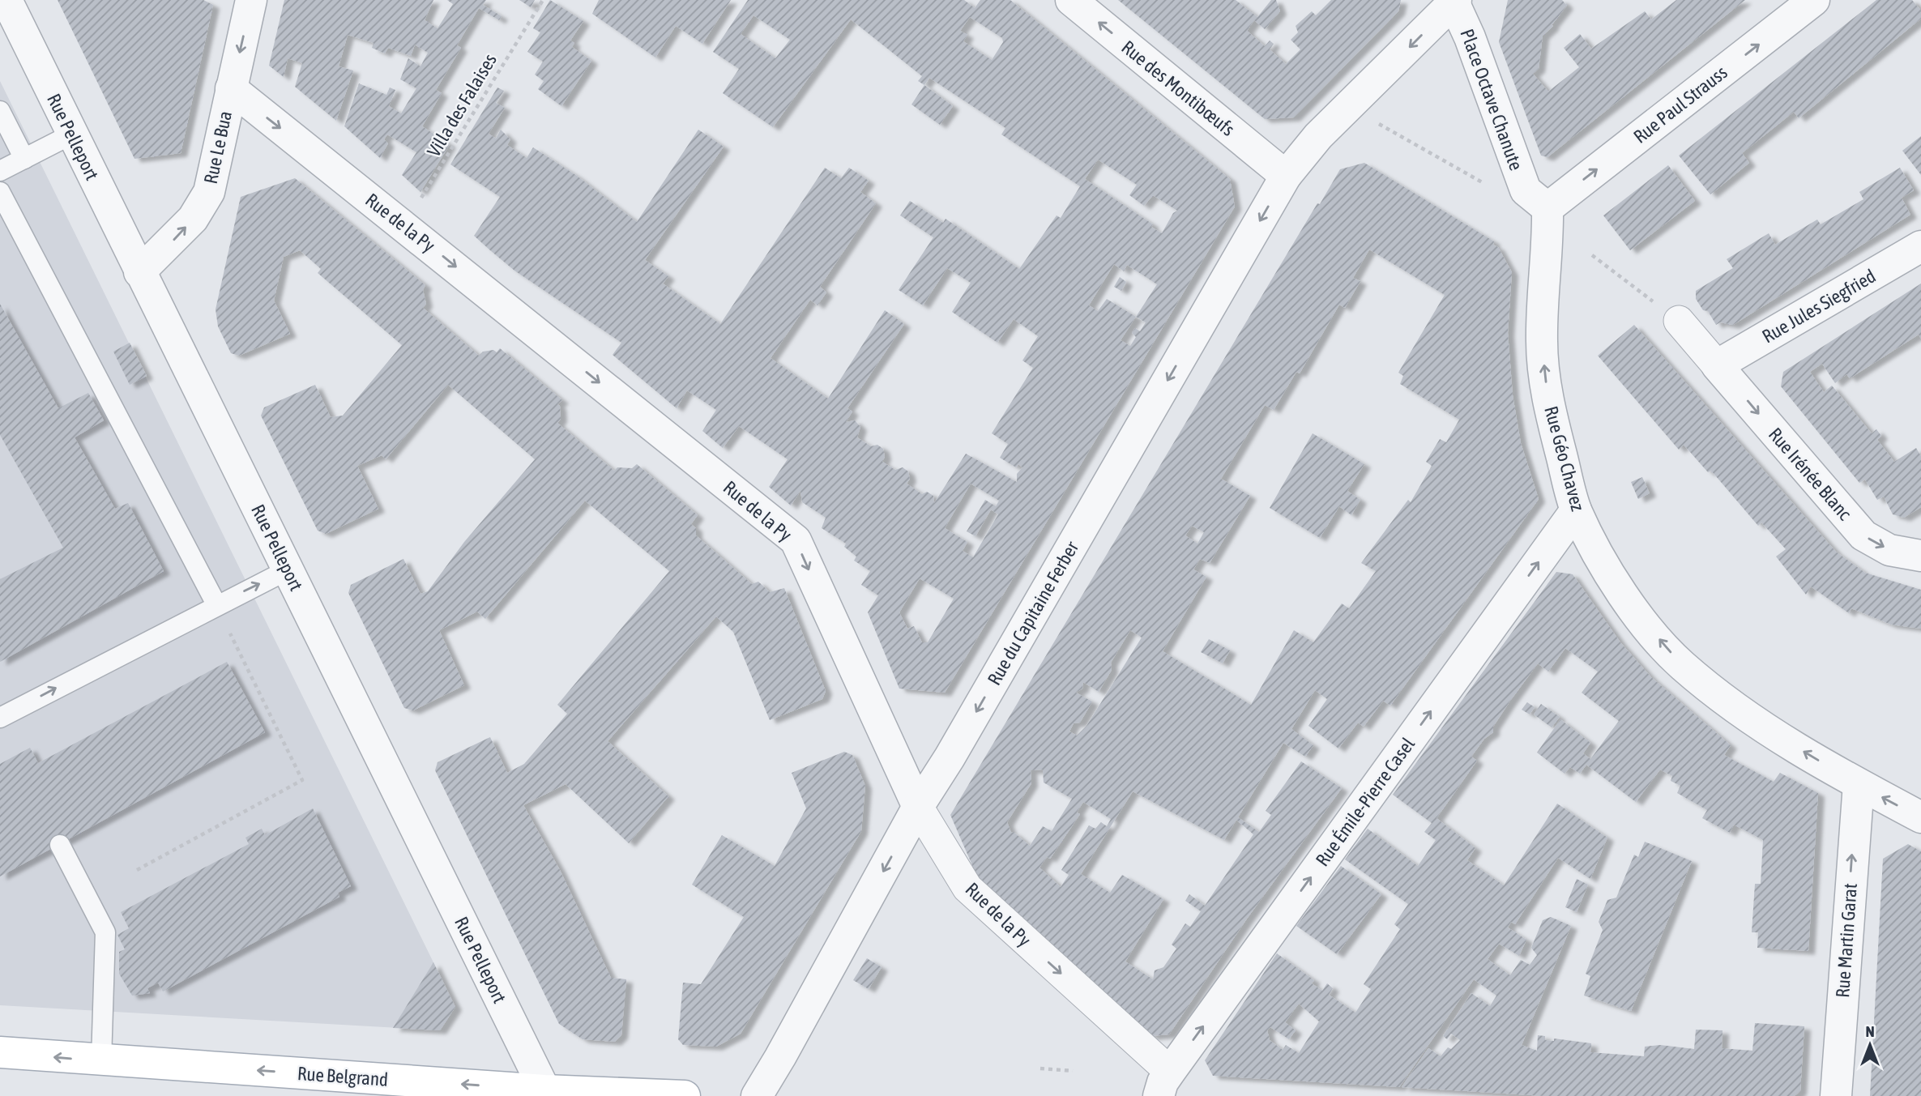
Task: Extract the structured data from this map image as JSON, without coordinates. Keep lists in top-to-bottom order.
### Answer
{
  "streets": {
    "main road": ["Rue Belgrand"],
    "street": [
      "Rue des Montibœufs",
      "Place Octave Chanute",
      "Rue Paul Strauss",
      "Rue Pelleport",
      "Rue Le Bua",
      "Rue de la Py",
      "Rue Jules Siegfried",
      "Rue Géo Chavez",
      "Rue Irénée Blanc",
      "Rue du Capitaine Ferber",
      "Rue Émile-Pierre Casel",
      "Rue Martin Garat"
    ],
    "path": ["Villa des Falaises"]
  },
  "crossings": [
    ["Rue des Montibœufs", "Rue du Capitaine Ferber"],
    ["Place Octave Chanute", "Rue Paul Strauss"],
    ["Place Octave Chanute", "Rue Géo Chavez"],
    ["Place Octave Chanute", "Rue du Capitaine Ferber"],
    ["Rue Paul Strauss", "Rue Géo Chavez"],
    ["Villa des Falaises", "Rue de la Py"],
    ["Rue Pelleport", "Rue Le Bua"],
    ["Rue Pelleport", "Rue Belgrand"],
    ["Rue Le Bua", "Rue de la Py"],
    ["Rue de la Py", "Rue du Capitaine Ferber"],
    ["Rue de la Py", "Rue Émile-Pierre Casel"],
    ["Rue Jules Siegfried", "Rue Irénée Blanc"],
    ["Rue Géo Chavez", "Rue Émile-Pierre Casel"],
    ["Rue Géo Chavez", "Rue Martin Garat"]
  ],
  "one_way": [
    "Rue des Montibœufs",
    "Rue Paul Strauss",
    "Rue de la Py",
    "Rue Géo Chavez",
    "Rue Irénée Blanc",
    "Rue du Capitaine Ferber",
    "Rue Émile-Pierre Casel",
    "Rue Martin Garat",
    "Rue Belgrand"
  ],
  "north": "top"
}
